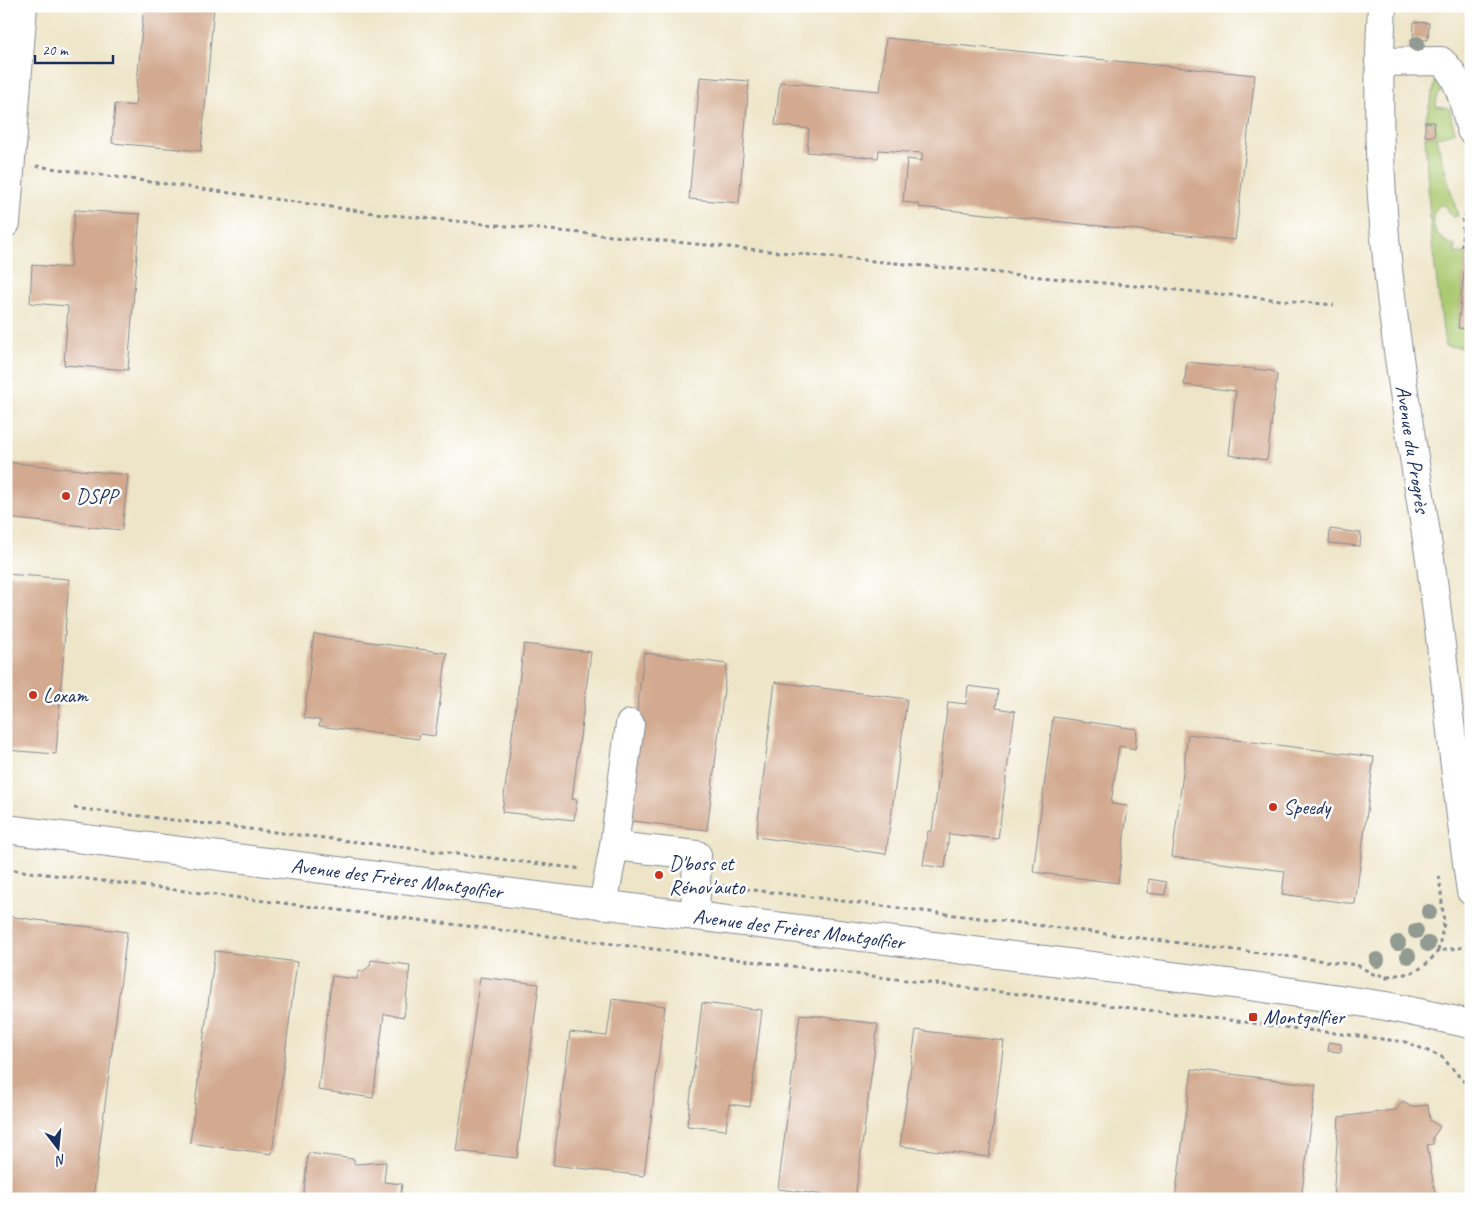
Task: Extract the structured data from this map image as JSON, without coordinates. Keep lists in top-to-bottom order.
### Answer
{
  "streets": {
    "street": ["Avenue du Progrès", "Avenue des Frères Montgolfier"]
  },
  "places": {
    "other": [
      "DSPP",
      "Loxam",
      "Speedy",
      "D'boss et Rénov'auto"
    ],
    "transit": ["Montgolfier"]
  },
  "scale_bar": "20 m",
  "north": "bottom"
}
